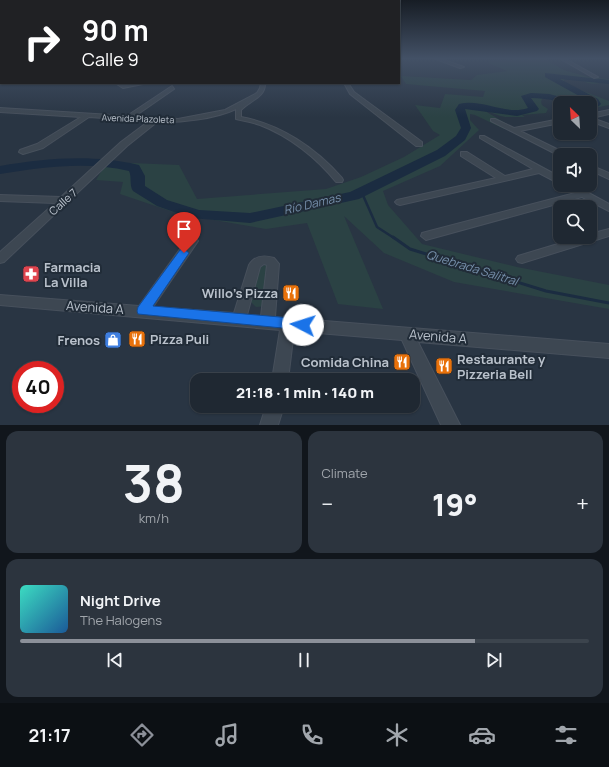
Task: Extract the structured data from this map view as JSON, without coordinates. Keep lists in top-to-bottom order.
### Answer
{
  "streets": {
    "street": ["Avenida Plazoleta", "Calle 7", "Avenida A"]
  },
  "crossings": [
    ["Avenida Plazoleta", "Calle 7"]
  ],
  "water": ["Río Damas", "Quebrada Salitral"],
  "places": {
    "pharmacy": ["Farmacia La Villa"],
    "restaurant": [
      "Willo's Pizza",
      "Pizza Puli",
      "Comida China",
      "Restaurante y Pizzeria Bell"
    ],
    "shop": ["Frenos"]
  },
  "north": "top left",
  "page": {
    "turn": ["90 m", "Calle 9"],
    "limit": "40",
    "trip": "21:18 · 1 min · 140 m",
    "tile": [
      ["38", "km/h"],
      "Climate"
    ],
    "heat": ["−", "19°", "+"],
    "song": ["Night Drive", "The Halogens"],
    "tabs": "21:17"
  }
}
